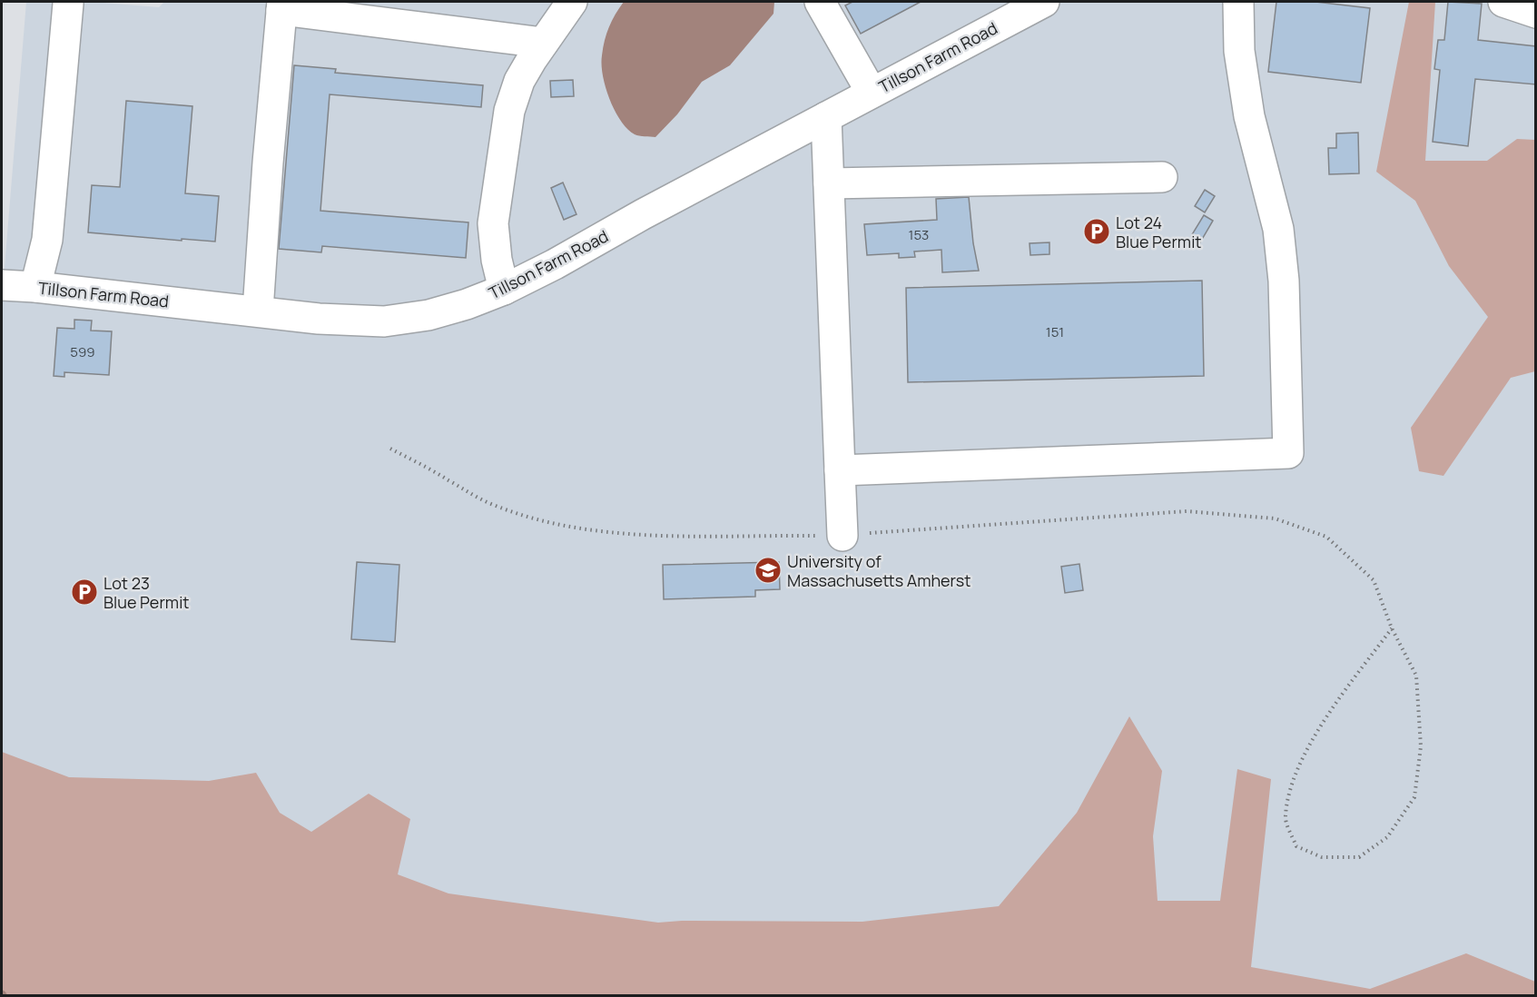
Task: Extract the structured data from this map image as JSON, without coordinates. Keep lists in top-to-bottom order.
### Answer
{
  "streets": {
    "street": ["Tillson Farm Road"]
  },
  "places": {
    "parking": ["Lot 24 Blue Permit", "Lot 23 Blue Permit"],
    "school or university": ["University of Massachusetts Amherst"]
  },
  "house_numbers": ["153", "151", "599"]
}
